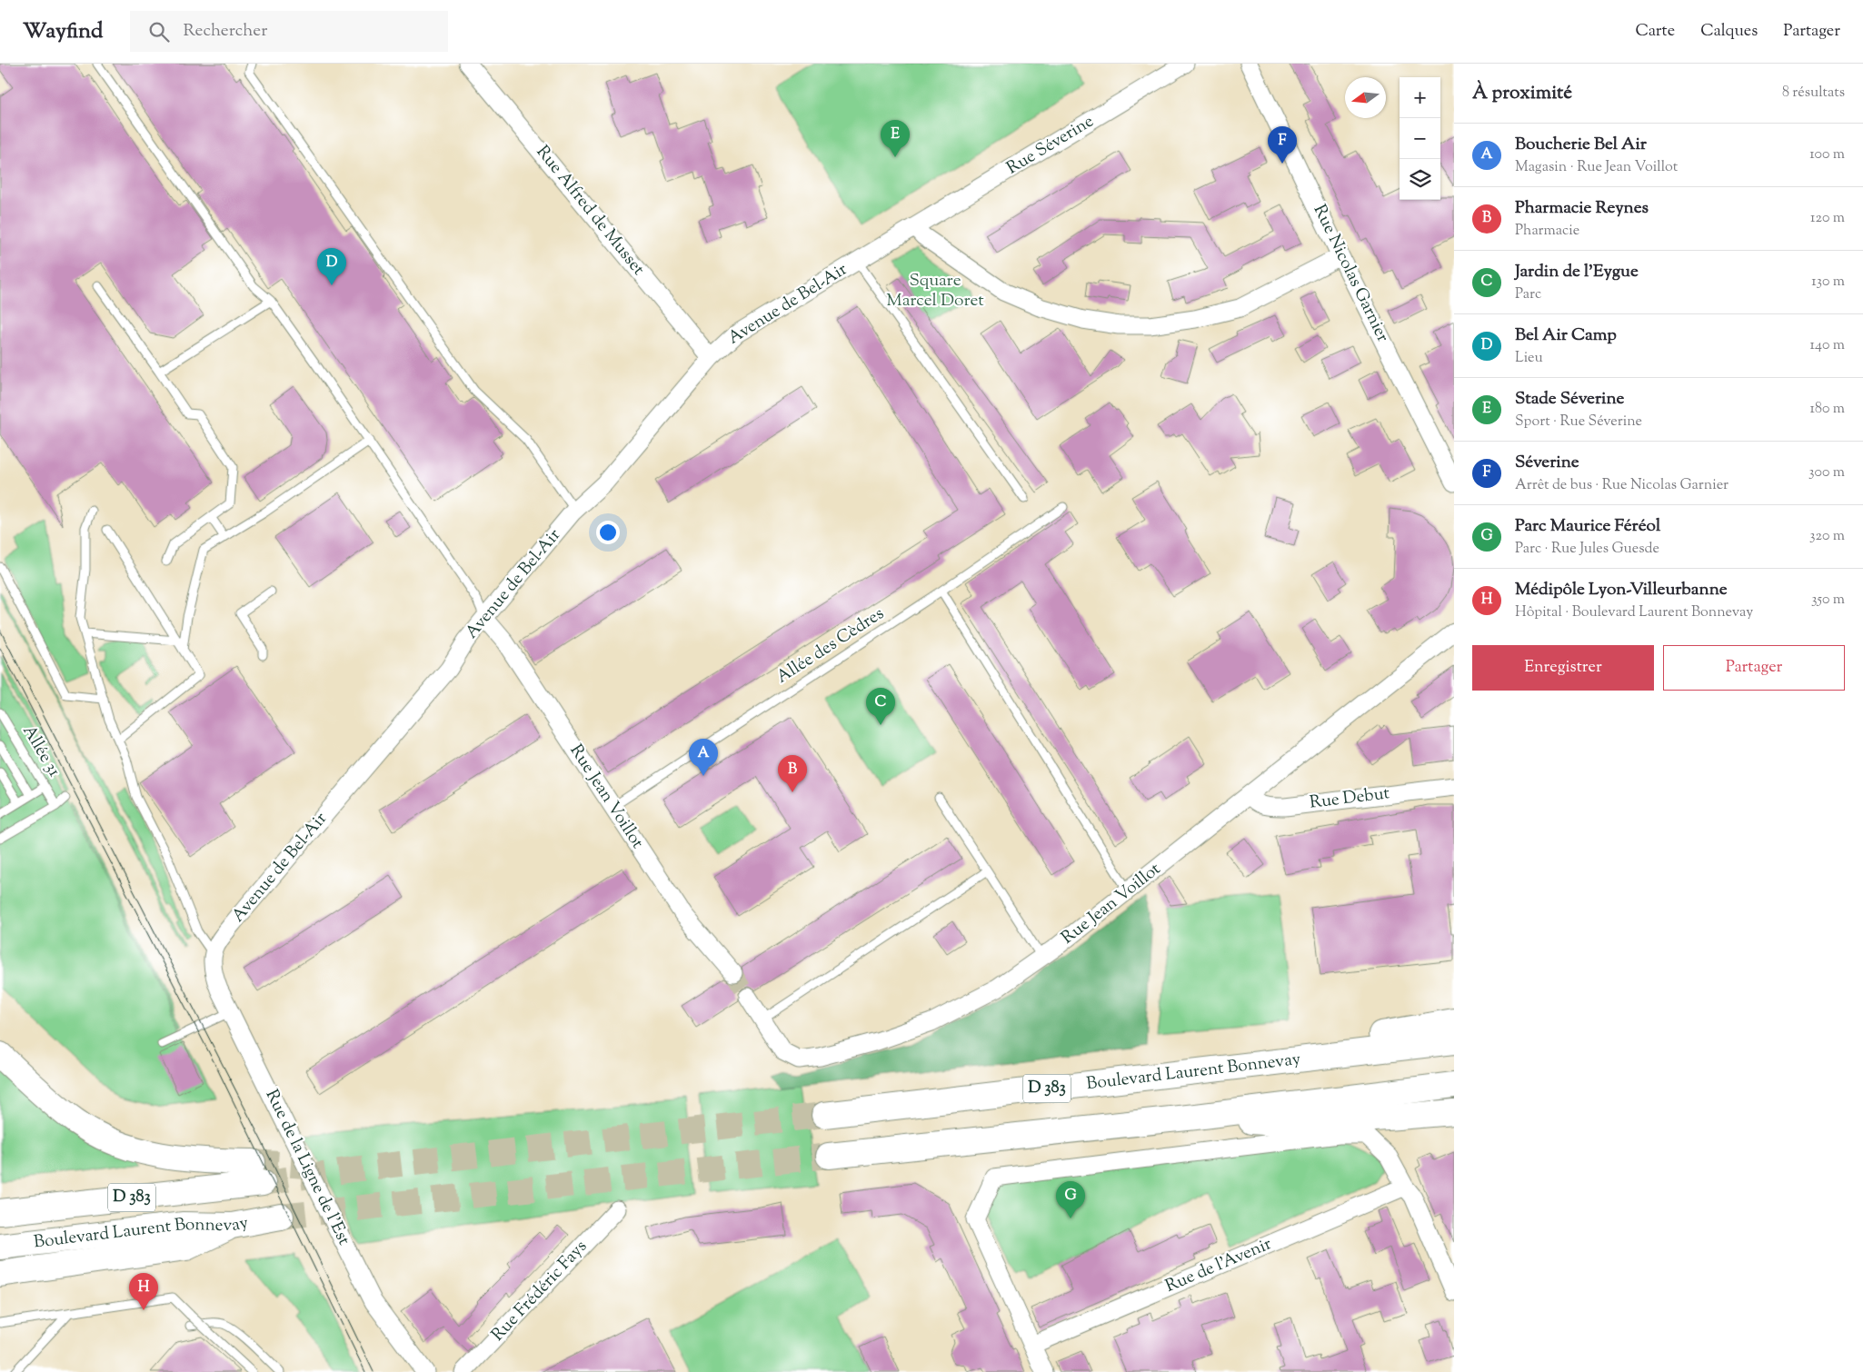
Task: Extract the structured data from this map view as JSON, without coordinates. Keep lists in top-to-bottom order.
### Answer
{
  "streets": {
    "highway": ["Boulevard Laurent Bonnevay", "D 383"],
    "street": [
      "Rue Séverine",
      "Rue Alfred de Musset",
      "Rue Nicolas Garnier",
      "Avenue de Bel-Air",
      "Rue Jean Voillot",
      "Rue Debut",
      "Rue de la Ligne de l'Est",
      "Rue de l'Avenir",
      "Rue Frédéric Fays"
    ],
    "lane": ["Allée des Cèdres", "Allée 31"]
  },
  "crossings": [
    ["Rue Séverine", "Avenue de Bel-Air"],
    ["Rue Alfred de Musset", "Avenue de Bel-Air"],
    ["Avenue de Bel-Air", "Rue Jean Voillot"],
    ["Avenue de Bel-Air", "Rue de la Ligne de l'Est"],
    ["Allée des Cèdres", "Rue Jean Voillot"],
    ["Rue Jean Voillot", "Rue Debut"]
  ],
  "parks": ["Square Marcel Doret"],
  "north": "left",
  "page": {
    "header": "Wayfind",
    "search": "Rechercher",
    "nav": ["Carte", "Calques", "Partager"],
    "heading": ["À proximité", "8 résultats"],
    "map_buttons": ["+", "−"],
    "pins": [
      "E",
      "F",
      "D",
      "C",
      "A",
      "B",
      "G",
      "H"
    ],
    "list": [
      {
        "mark": "A",
        "name": "Boucherie Bel Air",
        "note": "Magasin · Rue Jean Voillot",
        "value": "100 m"
      },
      {
        "mark": "B",
        "name": "Pharmacie Reynes",
        "note": "Pharmacie",
        "value": "120 m"
      },
      {
        "mark": "C",
        "name": "Jardin de l'Eygue",
        "note": "Parc",
        "value": "130 m"
      },
      {
        "mark": "D",
        "name": "Bel Air Camp",
        "note": "Lieu",
        "value": "140 m"
      },
      {
        "mark": "E",
        "name": "Stade Séverine",
        "note": "Sport · Rue Séverine",
        "value": "180 m"
      },
      {
        "mark": "F",
        "name": "Séverine",
        "note": "Arrêt de bus · Rue Nicolas Garnier",
        "value": "300 m"
      },
      {
        "mark": "G",
        "name": "Parc Maurice Féréol",
        "note": "Parc · Rue Jules Guesde",
        "value": "320 m"
      },
      {
        "mark": "H",
        "name": "Médipôle Lyon-Villeurbanne",
        "note": "Hôpital · Boulevard Laurent Bonnevay",
        "value": "350 m"
      }
    ],
    "buttons": ["Enregistrer", "Partager"]
  }
}
